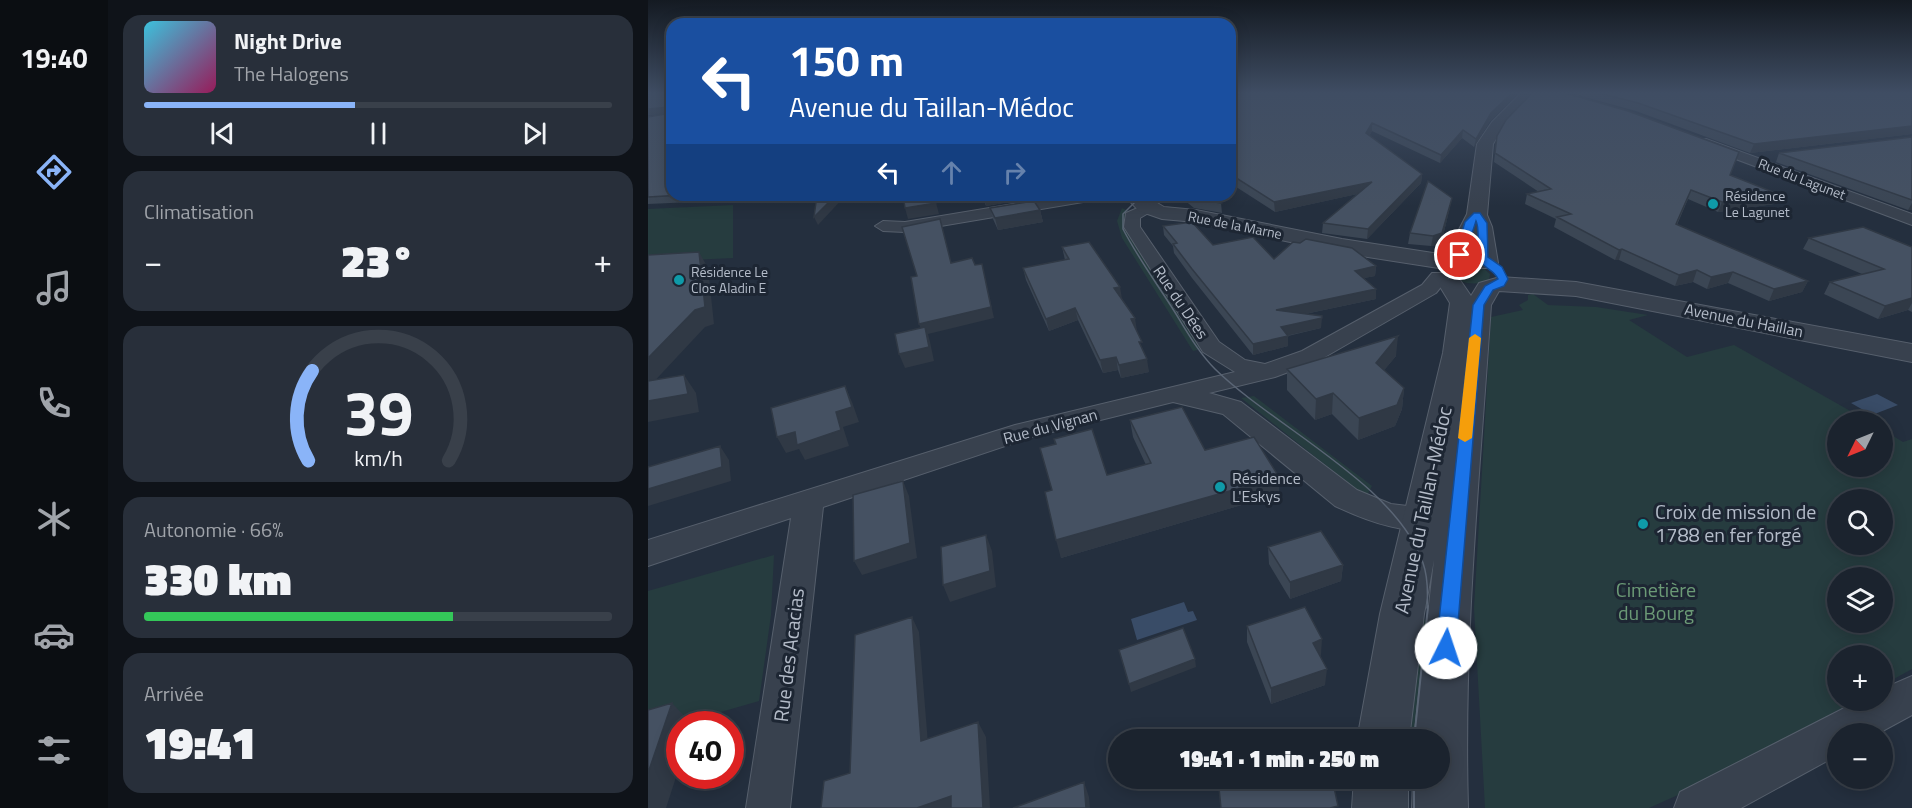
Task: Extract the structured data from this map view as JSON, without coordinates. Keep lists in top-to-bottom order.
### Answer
{
  "streets": {
    "street": [
      "Rue du Lagunet",
      "Rue de la Marne",
      "Rue du Dées",
      "Avenue du Haillan",
      "Rue du Vignan",
      "Avenue du Taillan-Médoc",
      "Rue des Acacias"
    ]
  },
  "crossings": [
    ["Rue de la Marne", "Avenue du Haillan"],
    ["Rue de la Marne", "Rue du Vignan"],
    ["Rue de la Marne", "Avenue du Taillan-Médoc"],
    ["Rue du Dées", "Rue du Vignan"],
    ["Avenue du Haillan", "Avenue du Taillan-Médoc"],
    ["Rue du Vignan", "Avenue du Taillan-Médoc"],
    ["Rue du Vignan", "Rue des Acacias"]
  ],
  "parks": ["Cimetière du Bourg"],
  "places": [
    "Résidence Le Lagunet",
    "Résidence Le Clos Aladin E",
    "Résidence L'Eskys",
    "Croix de mission de 1788 en fer forgé"
  ],
  "north": "bottom left",
  "page": {
    "tabs": "19:40",
    "turn": ["150 m", "Avenue du Taillan-Médoc"],
    "song": ["Night Drive", "The Halogens"],
    "tile": [
      "Climatisation",
      ["Autonomie · 66%", "330 km"],
      ["Arrivée", "19:41"]
    ],
    "heat": ["−", "23°", "+"],
    "map_buttons": ["+", "−"],
    "limit": "40",
    "trip": "19:41 · 1 min · 250 m",
    "gauge": ["39", "km/h"]
  }
}
